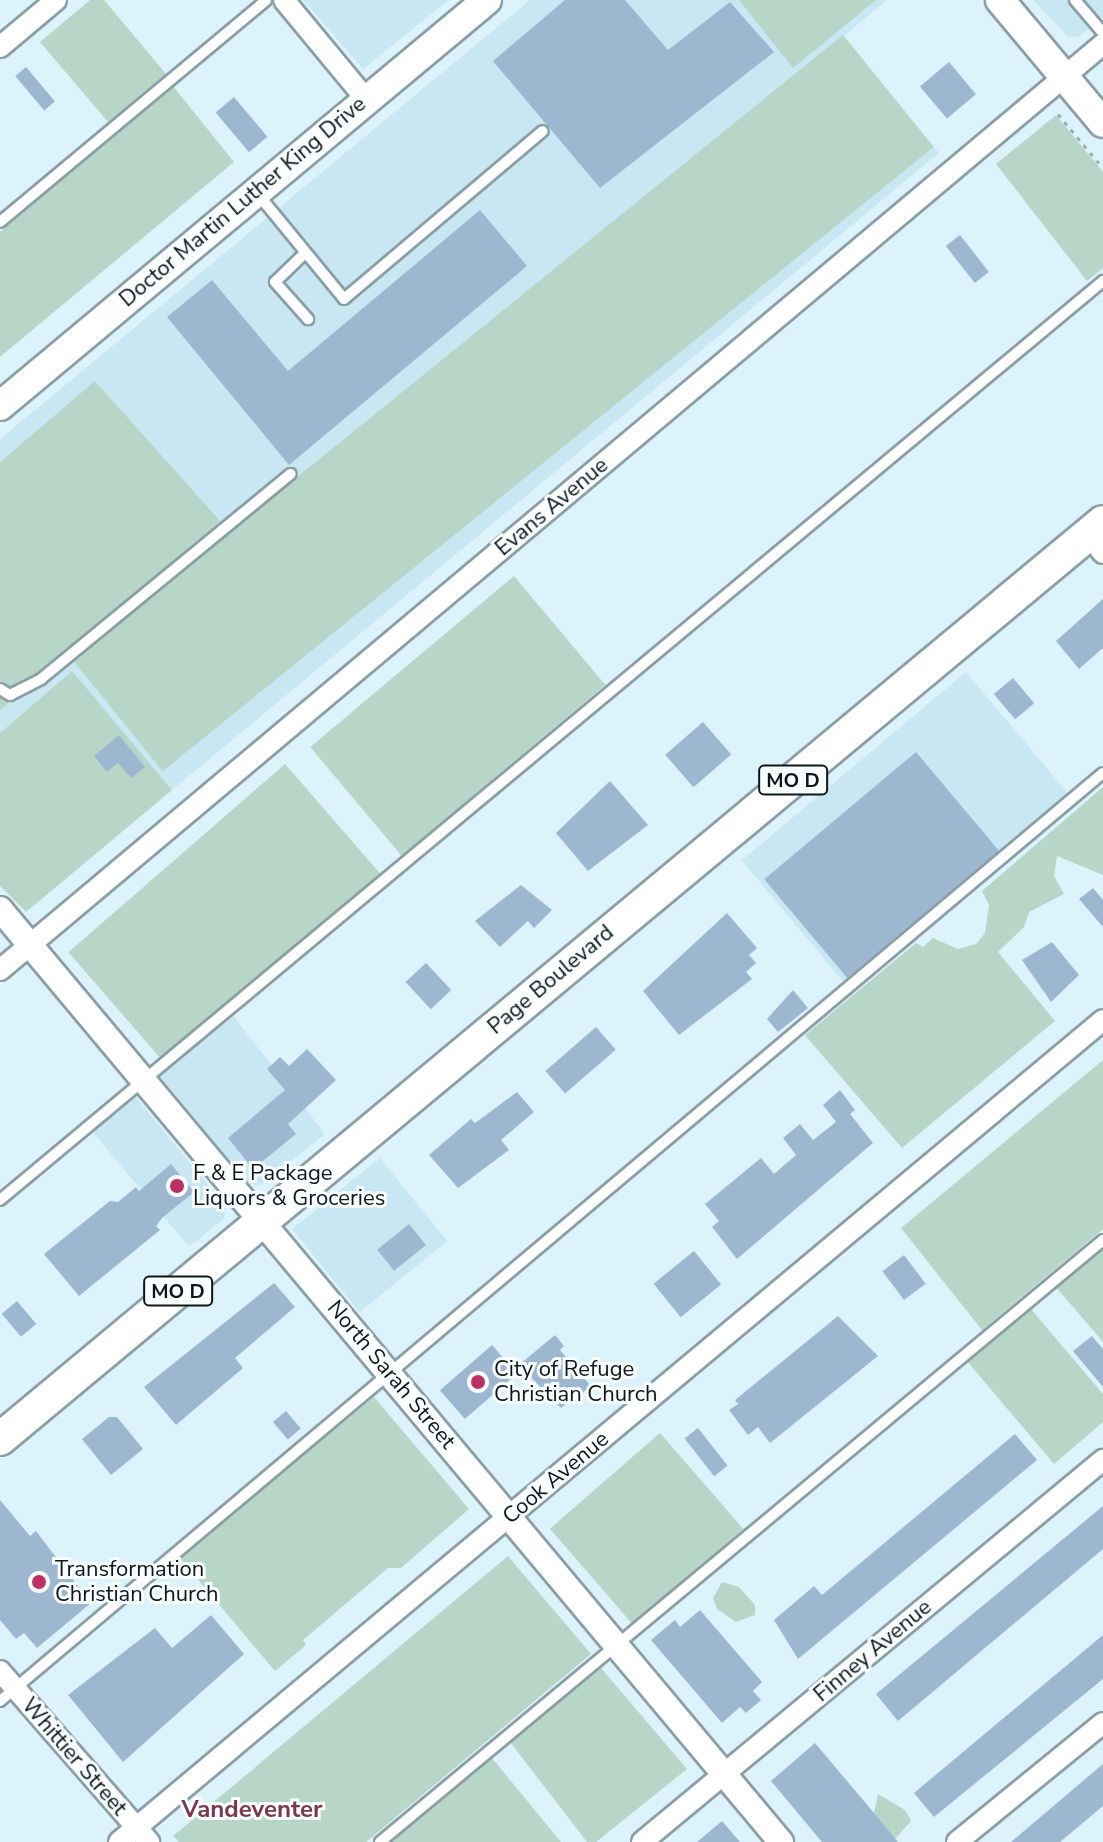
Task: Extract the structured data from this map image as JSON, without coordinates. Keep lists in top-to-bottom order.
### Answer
{
  "streets": {
    "main road": ["Doctor Martin Luther King Drive", "MO D", "Page Boulevard"],
    "street": [
      "Evans Avenue",
      "North Sarah Street",
      "Cook Avenue",
      "Finney Avenue",
      "Whittier Street"
    ]
  },
  "crossings": [
    ["Evans Avenue", "North Sarah Street"],
    ["Page Boulevard", "North Sarah Street"],
    ["North Sarah Street", "Cook Avenue"],
    ["North Sarah Street", "Finney Avenue"],
    ["Cook Avenue", "Whittier Street"]
  ],
  "districts": ["Vandeventer"],
  "places": ["F & E Package Liquors & Groceries", "City of Refuge Christian Church", "Transformation Christian Church"]
}
